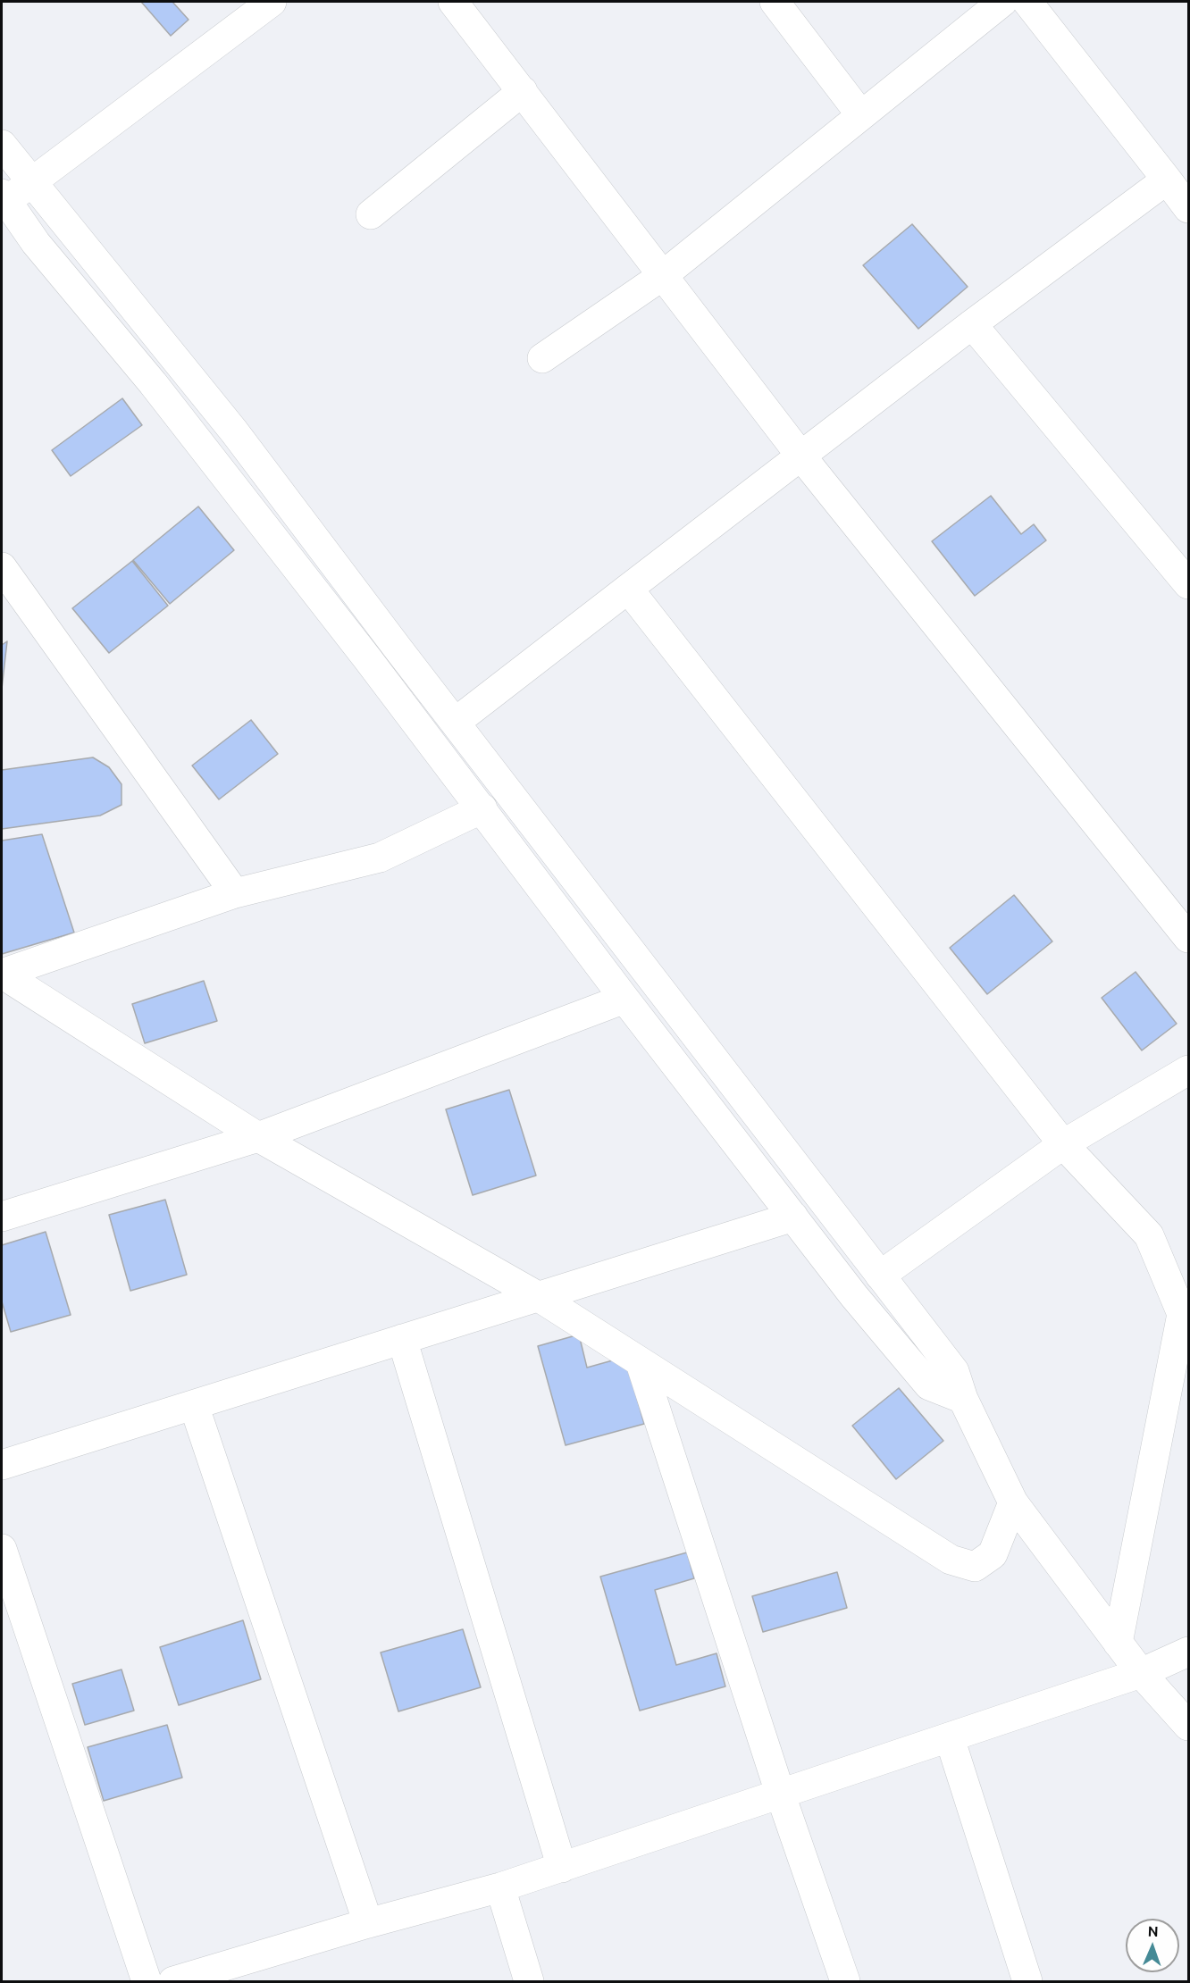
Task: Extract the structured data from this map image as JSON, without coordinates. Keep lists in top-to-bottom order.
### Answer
{
  "north": "top"
}
